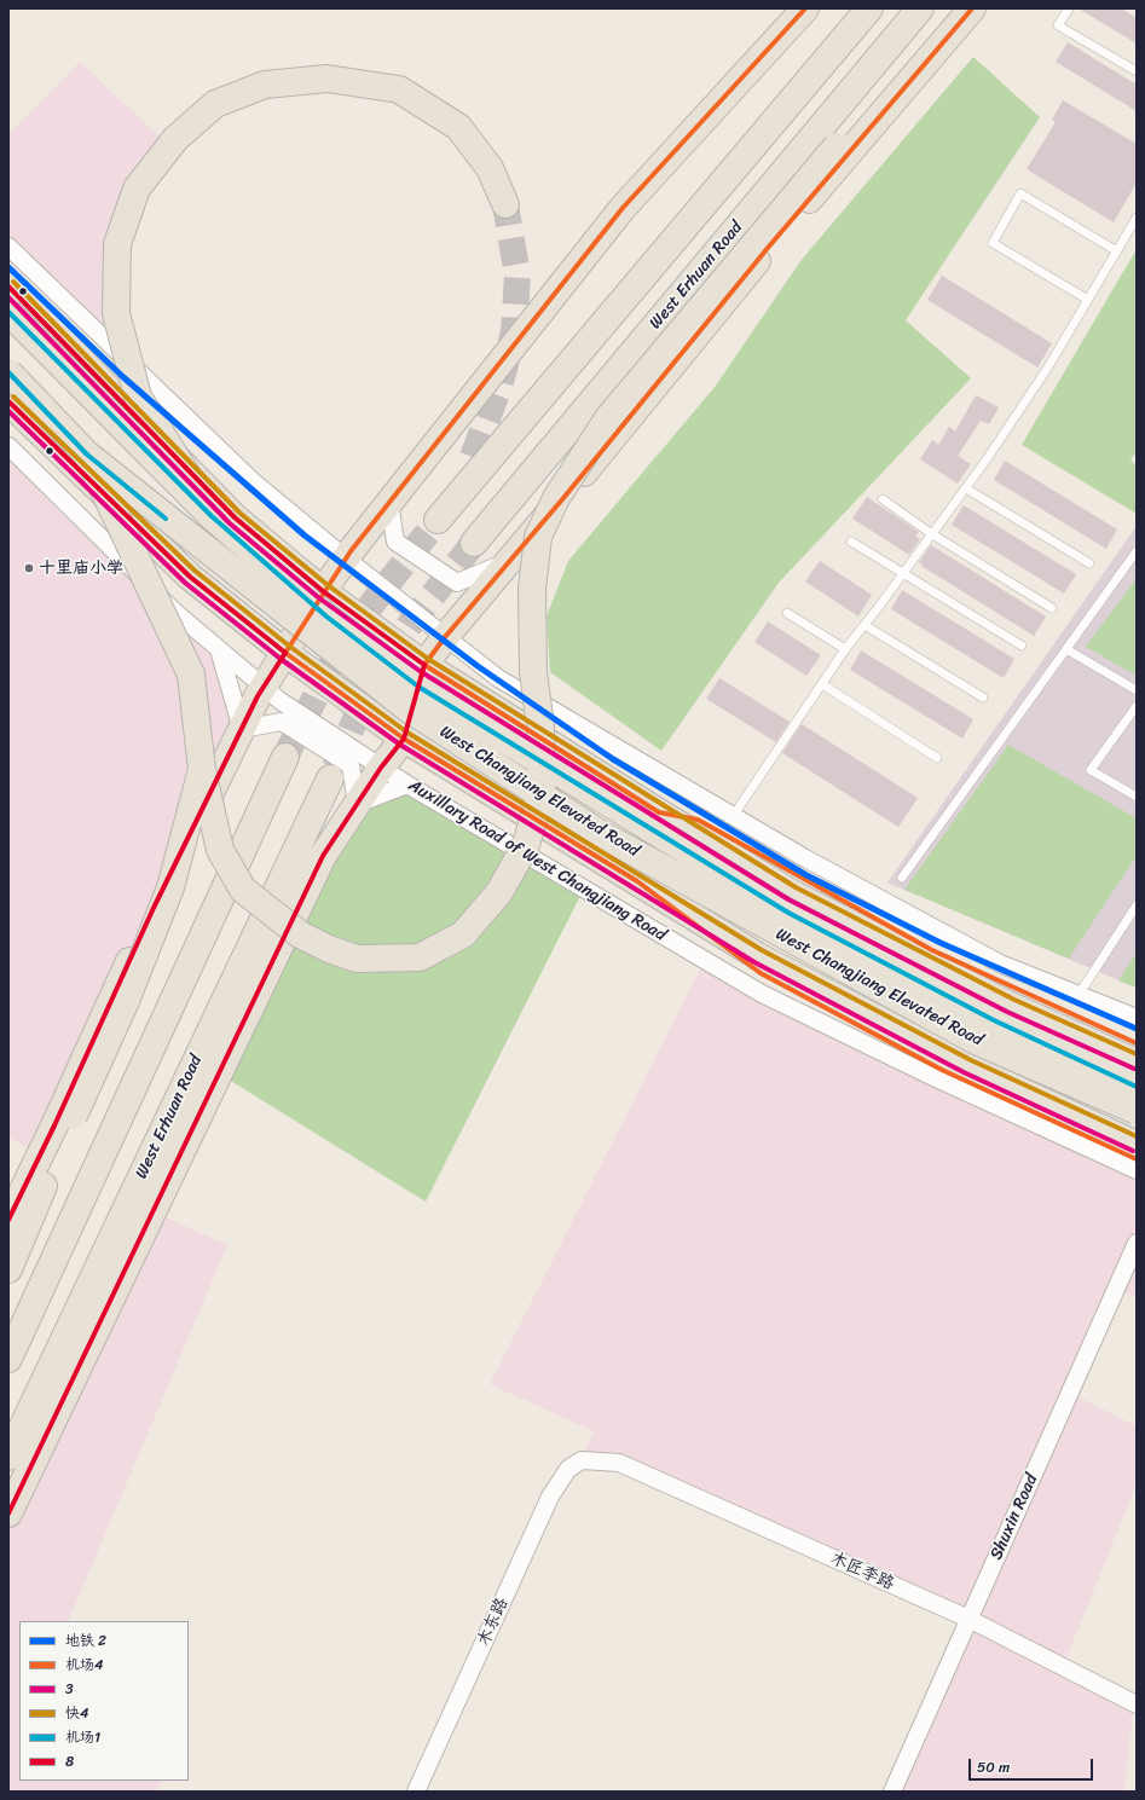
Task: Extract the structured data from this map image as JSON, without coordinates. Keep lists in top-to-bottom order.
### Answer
{
  "streets": {
    "highway": ["West Erhuan Road", "West Changjiang Elevated Road"],
    "street": [
      "Auxillary Road of West Changjiang Road",
      "Shuxin Road",
      "木匠李路",
      "木东路"
    ]
  },
  "crossings": [
    ["West Erhuan Road", "Auxillary Road of West Changjiang Road"],
    ["Shuxin Road", "木匠李路"],
    ["木匠李路", "木东路"]
  ],
  "places": ["十里庙小学"],
  "lines": [
    "transit line 机场4",
    "metro line 2",
    "transit line 快4",
    "transit line 8",
    "transit line 3",
    "transit line 机场1"
  ],
  "legend": [
    "地铁 2",
    "机场4",
    "3",
    "快4",
    "机场1",
    "8"
  ],
  "scale_bar": "50 m"
}
